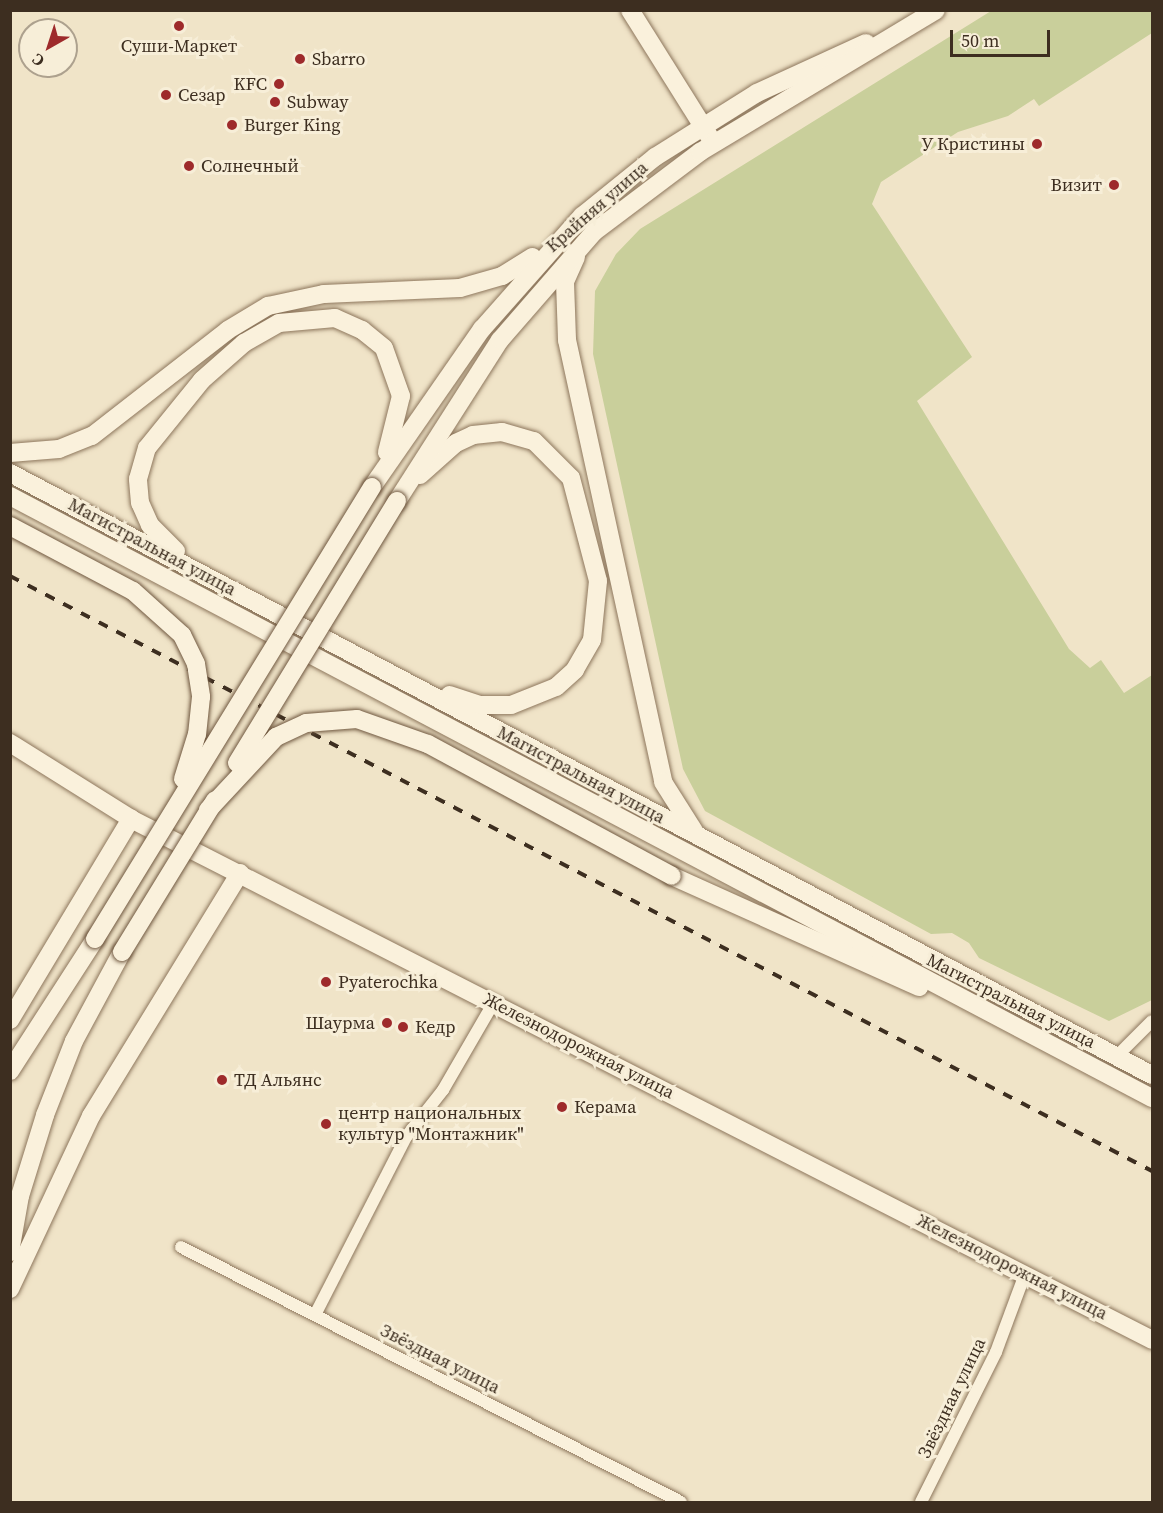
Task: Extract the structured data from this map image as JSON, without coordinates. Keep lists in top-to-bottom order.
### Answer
{
  "streets": {
    "main road": ["Крайняя улица", "Магистральная улица", "Железнодорожная улица"],
    "street": ["Звёздная улица"]
  },
  "crossings": [
    ["Железнодорожная улица", "Звёздная улица"]
  ],
  "places": [
    "Суши-Маркет",
    "Sbarro",
    "KFC",
    "Сезар",
    "Subway",
    "Burger King",
    "У Кристины",
    "Солнечный",
    "Визит",
    "Pyaterochka",
    "Шаурма",
    "Кедр",
    "ТД Альянс",
    "Керама",
    "центр национальных культур \"Монтажник\""
  ],
  "scale_bar": "50 m",
  "north": "bottom left"
}
